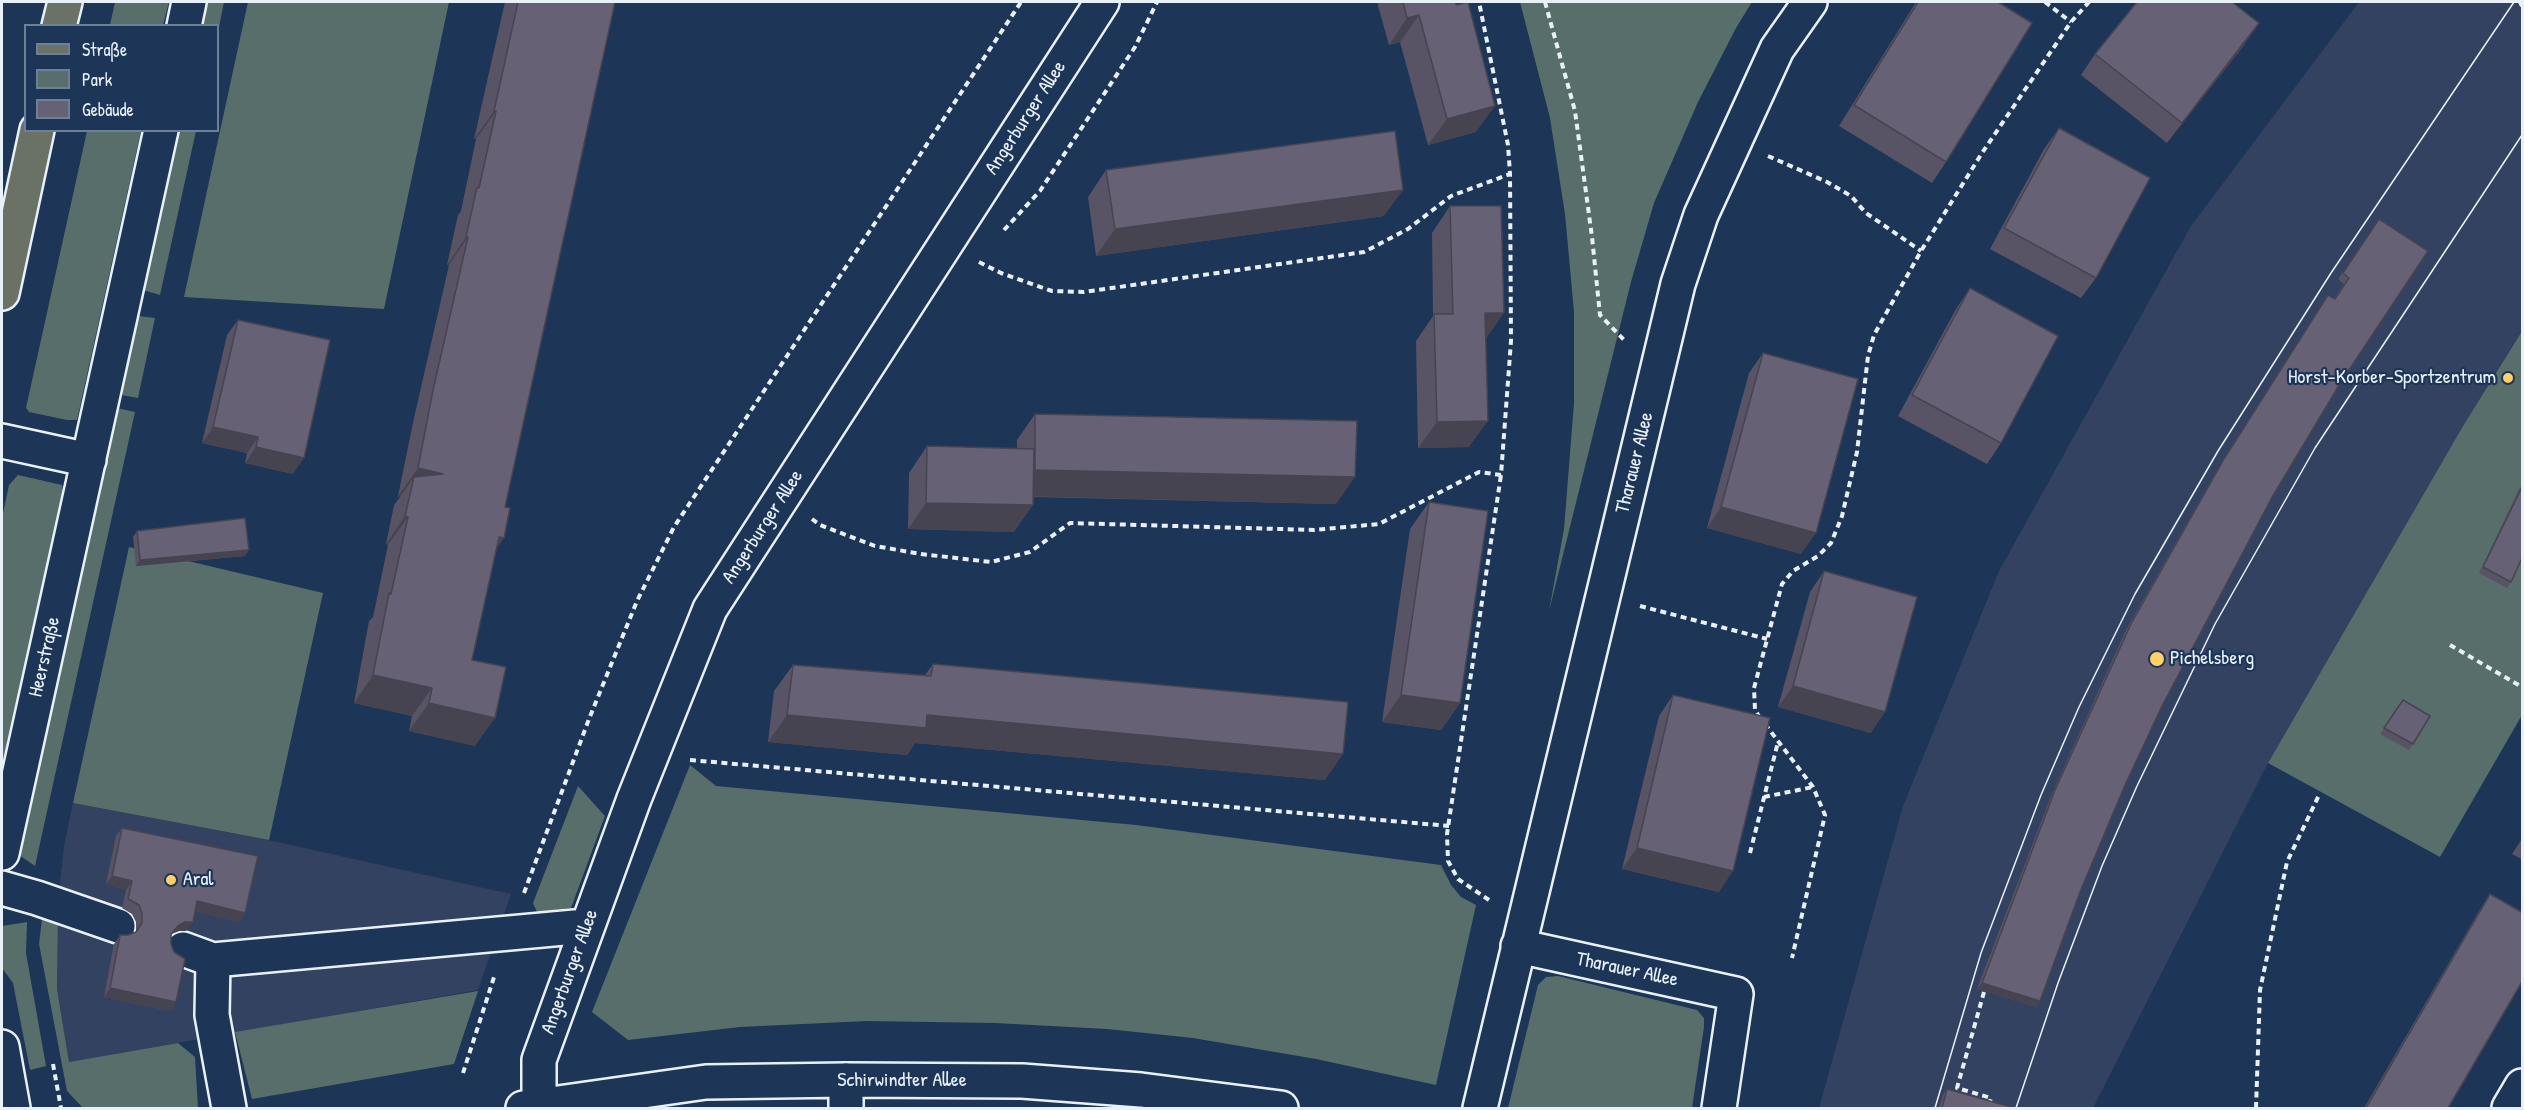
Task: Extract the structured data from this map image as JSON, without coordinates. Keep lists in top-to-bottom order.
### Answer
{
  "streets": {
    "street": [
      "Angerburger Allee",
      "Tharauer Allee",
      "Heerstraße",
      "Schirwindter Allee"
    ]
  },
  "crossings": [
    ["Angerburger Allee", "Schirwindter Allee"]
  ],
  "places": ["Horst-Korber-Sportzentrum", "Pichelsberg", "Aral"],
  "legend": ["Straße", "Park", "Gebäude"]
}
